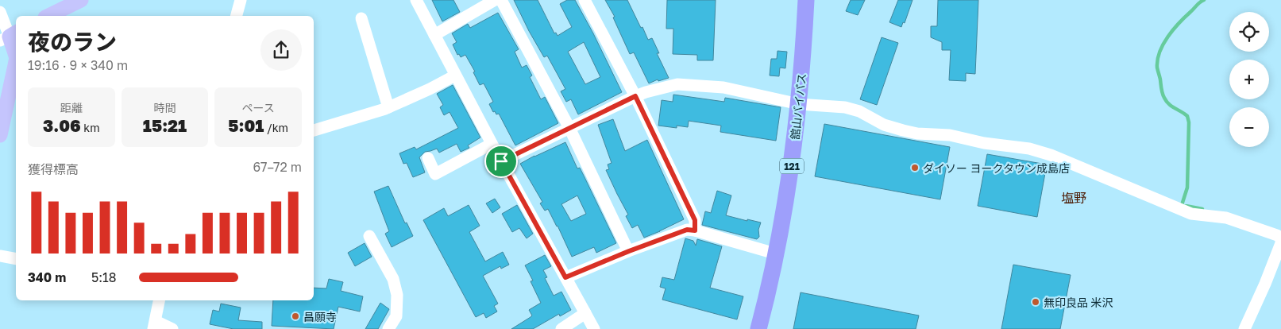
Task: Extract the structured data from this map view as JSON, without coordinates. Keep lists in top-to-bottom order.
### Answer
{
  "streets": {
    "highway": ["舘山バイパス", "121"]
  },
  "districts": ["塩野"],
  "places": ["ダイソー ヨークタウン成島店", "無印良品 米沢", "昌願寺"],
  "page": {
    "map_buttons": ["+", "−"],
    "heading": ["夜のラン", "19:16 · 9 × 340 m"],
    "stats": [
      ["距離", "3.06 km"],
      ["時間", "15:21"],
      ["ペース", "5:01 /km"]
    ],
    "chart": ["獲得標高", "67–72 m"],
    "list": [
      {
        "name": "340 m",
        "note": "5:18"
      }
    ]
  }
}
